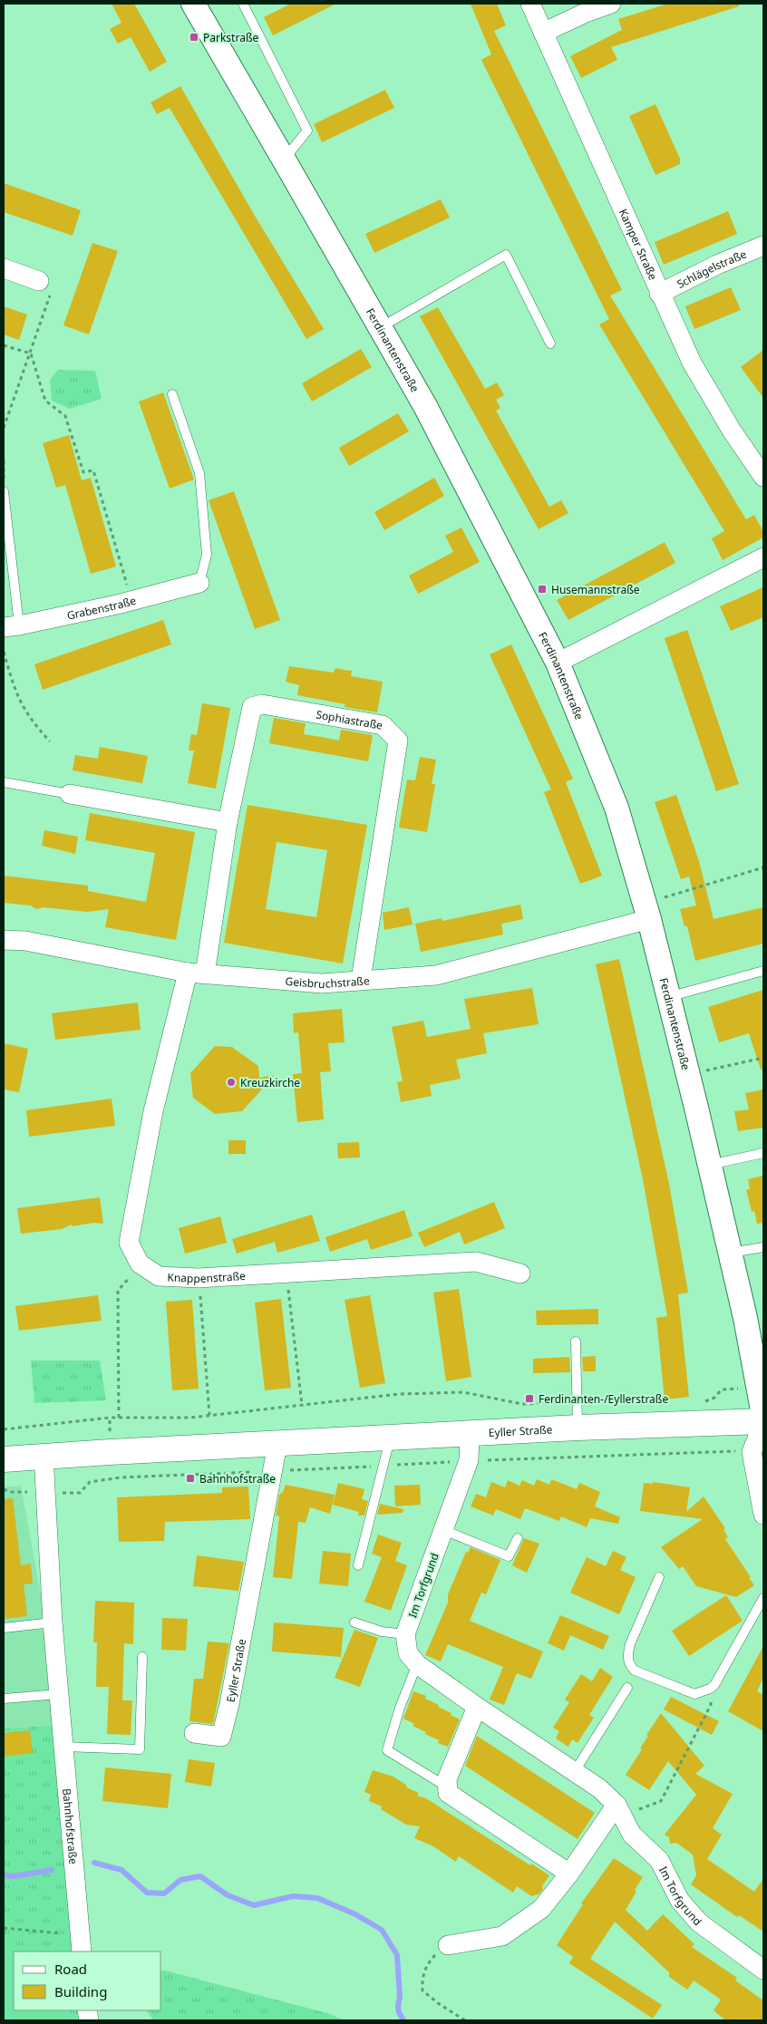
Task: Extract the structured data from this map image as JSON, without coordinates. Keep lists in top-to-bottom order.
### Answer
{
  "streets": {
    "main road": ["Eyller Straße"],
    "street": [
      "Kamper Straße",
      "Schlägelstraße",
      "Ferdinantenstraße",
      "Grabenstraße",
      "Sophiastraße",
      "Geisbruchstraße",
      "Knappenstraße",
      "Im Torfgrund",
      "Bahnhofstraße"
    ]
  },
  "crossings": [
    ["Kamper Straße", "Schlägelstraße"],
    ["Ferdinantenstraße", "Geisbruchstraße"],
    ["Sophiastraße", "Geisbruchstraße"],
    ["Sophiastraße", "Knappenstraße"],
    ["Geisbruchstraße", "Knappenstraße"],
    ["Eyller Straße", "Im Torfgrund"],
    ["Eyller Straße", "Bahnhofstraße"]
  ],
  "places": {
    "transit": [
      "Parkstraße",
      "Husemannstraße",
      "Ferdinanten-/Eyllerstraße",
      "Bahnhofstraße"
    ],
    "other": ["Kreuzkirche"]
  },
  "legend": ["Road", "Building"]
}
